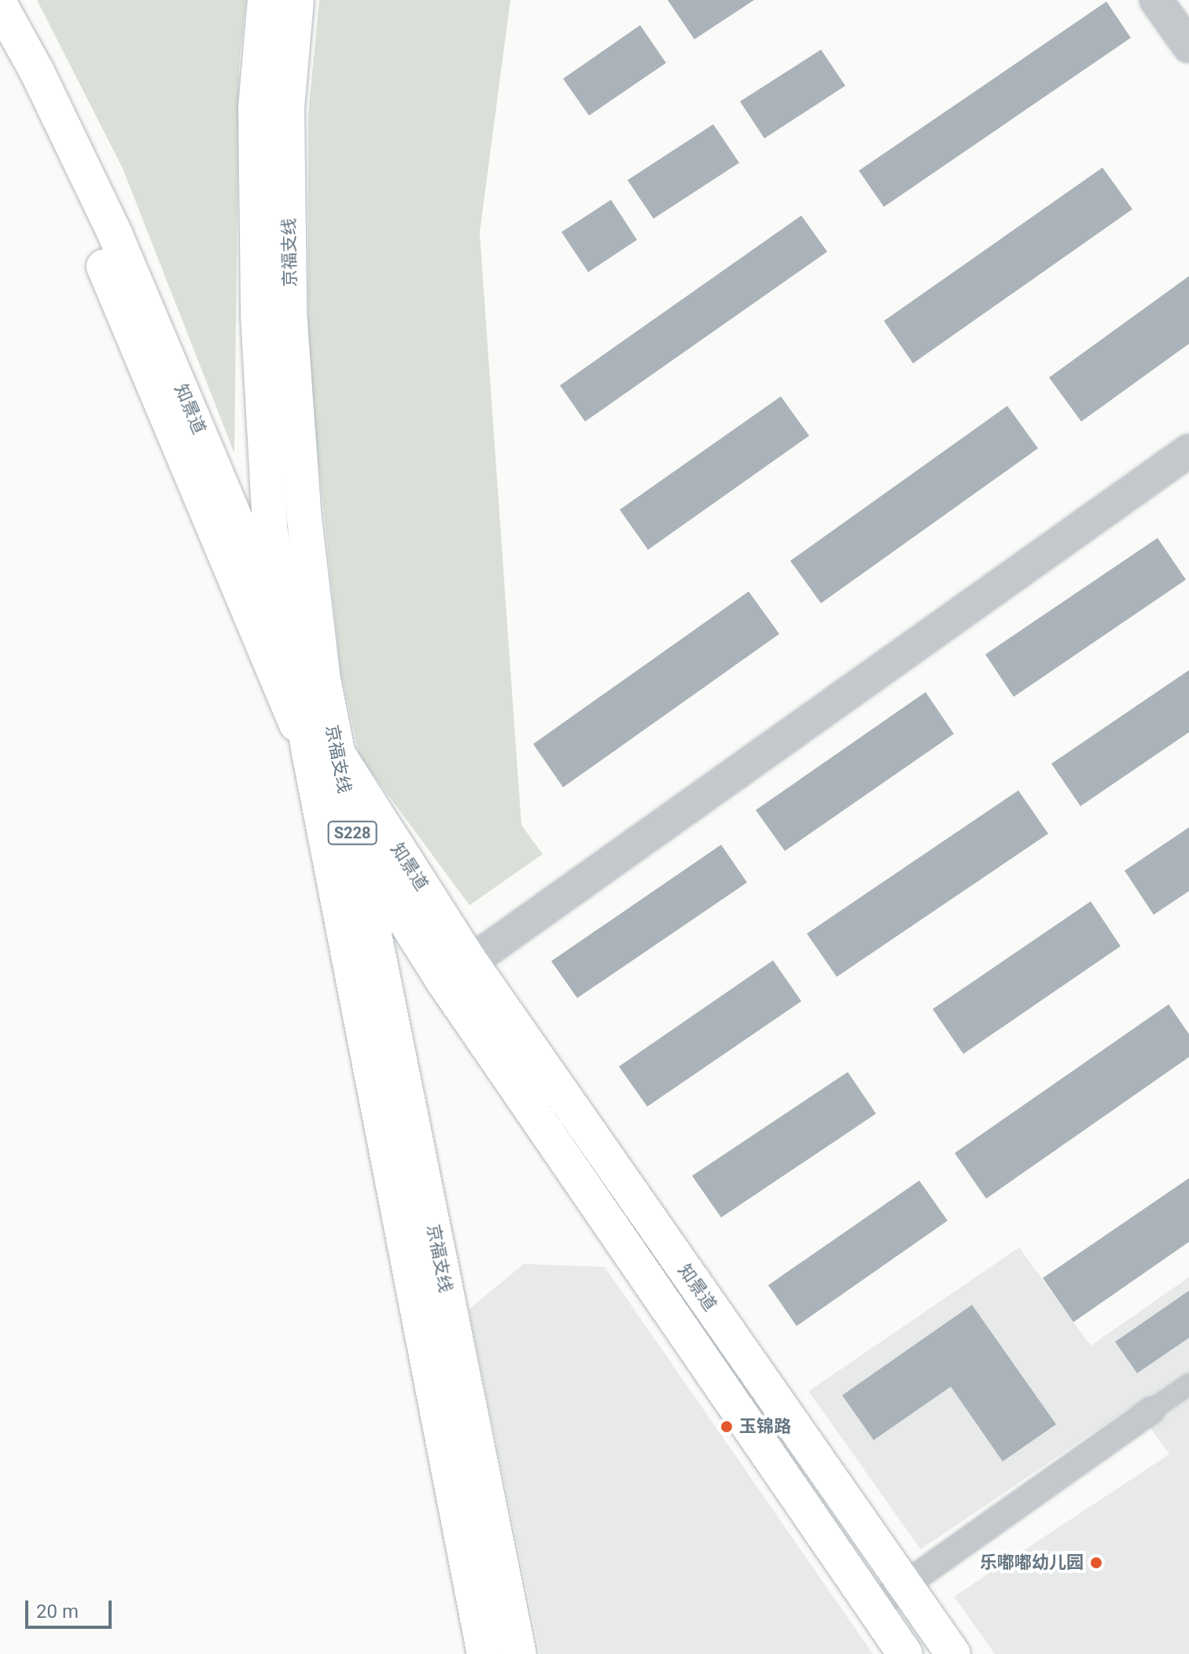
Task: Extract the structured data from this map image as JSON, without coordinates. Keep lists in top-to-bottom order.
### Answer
{
  "streets": {
    "main road": ["京福支线", "知景道", "S228"]
  },
  "crossings": [
    ["京福支线", "知景道"]
  ],
  "places": ["玉锦路", "乐嘟嘟幼儿园"],
  "scale_bar": "20 m"
}
